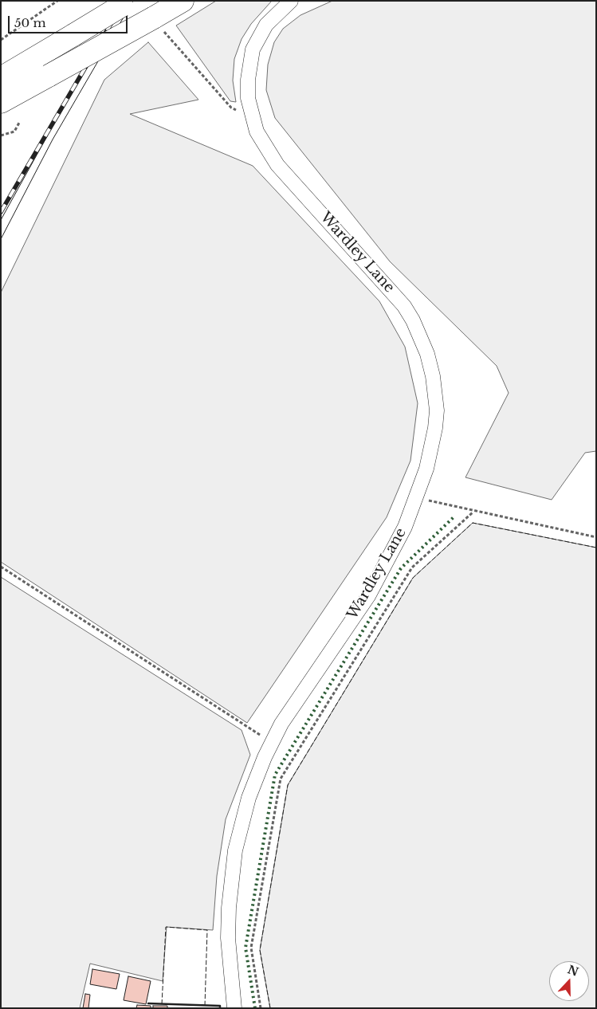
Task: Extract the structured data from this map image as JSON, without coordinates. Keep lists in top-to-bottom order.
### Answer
{
  "streets": {
    "street": ["Wardley Lane"]
  },
  "scale_bar": "50 m",
  "north": "top"
}
